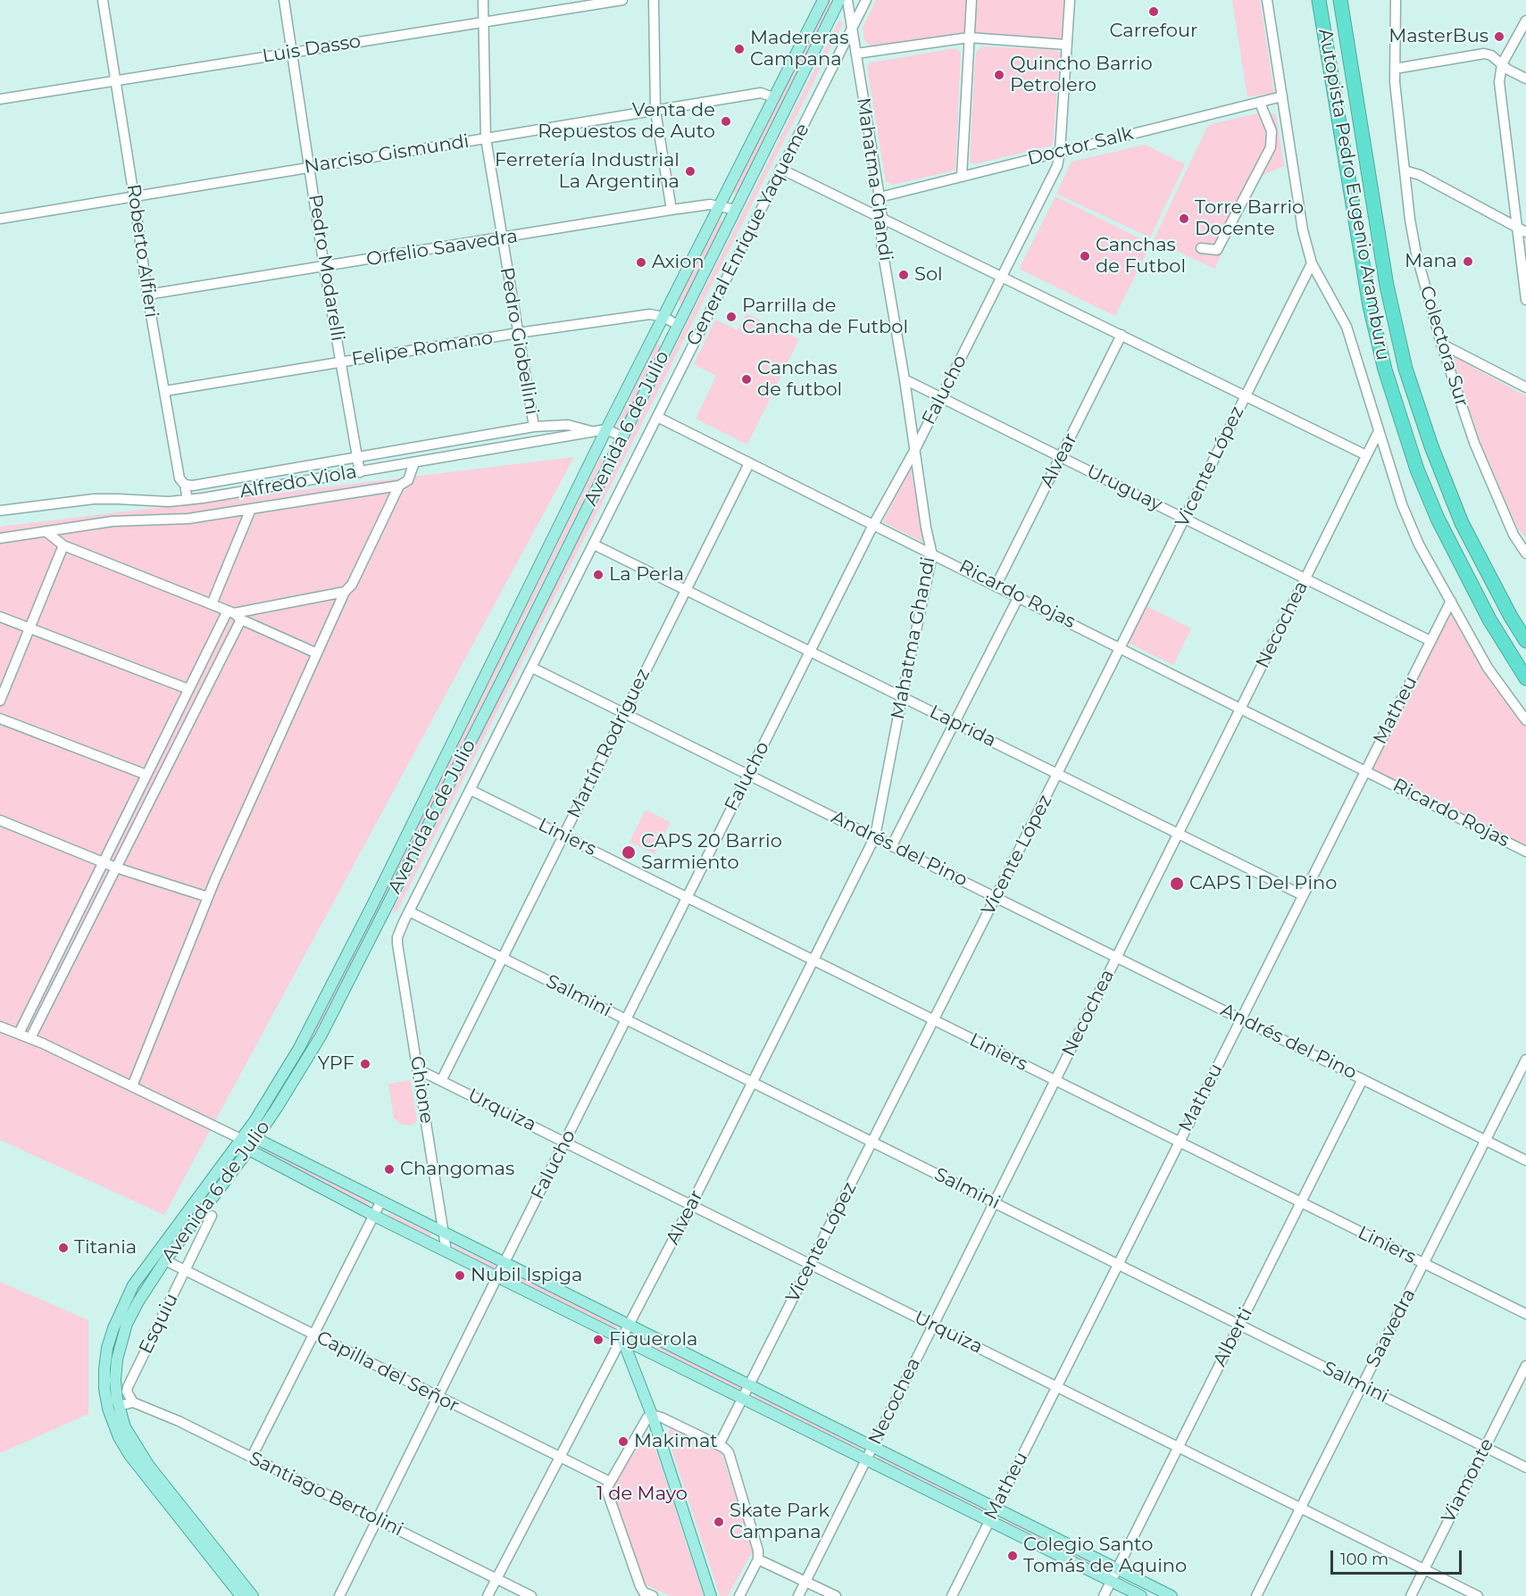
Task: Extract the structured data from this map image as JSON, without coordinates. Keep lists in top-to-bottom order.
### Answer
{
  "streets": {
    "highway": ["Autopista Pedro Eugenio Aramburu"],
    "main road": ["Avenida 6 de Julio"],
    "street": [
      "Luis Dasso",
      "Doctor Salk",
      "Narciso Gismundi",
      "Mahatma Ghandi",
      "General Enrique Yaqueme",
      "Orfelio Saavedra",
      "Roberto Alfieri",
      "Pedro Modarelli",
      "Pedro Giobellini",
      "Colectora Sur",
      "Felipe Romano",
      "Falucho",
      "Alvear",
      "Vicente López",
      "Alfredo Viola",
      "Uruguay",
      "Ricardo Rojas",
      "Necochea",
      "Matheu",
      "Laprida",
      "Martín Rodríguez",
      "Liniers",
      "Andrés del Pino",
      "Salmini",
      "Ghione",
      "Urquiza",
      "Esquiu",
      "Saavedra",
      "Alberti",
      "Capilla del Señor",
      "Viamonte",
      "Santiago Bertolini"
    ]
  },
  "crossings": [
    ["Luis Dasso", "Roberto Alfieri"],
    ["Luis Dasso", "Pedro Modarelli"],
    ["Luis Dasso", "Pedro Giobellini"],
    ["Doctor Salk", "Mahatma Ghandi"],
    ["Doctor Salk", "Falucho"],
    ["Narciso Gismundi", "Roberto Alfieri"],
    ["Narciso Gismundi", "Pedro Modarelli"],
    ["Narciso Gismundi", "Pedro Giobellini"],
    ["Narciso Gismundi", "Avenida 6 de Julio"],
    ["Mahatma Ghandi", "General Enrique Yaqueme"],
    ["Mahatma Ghandi", "Falucho"],
    ["Mahatma Ghandi", "Alvear"],
    ["Mahatma Ghandi", "Uruguay"],
    ["Mahatma Ghandi", "Ricardo Rojas"],
    ["Mahatma Ghandi", "Laprida"],
    ["Mahatma Ghandi", "Andrés del Pino"],
    ["General Enrique Yaqueme", "Ricardo Rojas"],
    ["General Enrique Yaqueme", "Laprida"],
    ["General Enrique Yaqueme", "Liniers"],
    ["General Enrique Yaqueme", "Andrés del Pino"],
    ["General Enrique Yaqueme", "Salmini"],
    ["General Enrique Yaqueme", "Ghione"],
    ["Orfelio Saavedra", "Roberto Alfieri"],
    ["Orfelio Saavedra", "Pedro Modarelli"],
    ["Orfelio Saavedra", "Pedro Giobellini"],
    ["Orfelio Saavedra", "Avenida 6 de Julio"],
    ["Roberto Alfieri", "Felipe Romano"],
    ["Roberto Alfieri", "Alfredo Viola"],
    ["Pedro Modarelli", "Felipe Romano"],
    ["Pedro Modarelli", "Alfredo Viola"],
    ["Pedro Giobellini", "Felipe Romano"],
    ["Pedro Giobellini", "Alfredo Viola"],
    ["Felipe Romano", "Avenida 6 de Julio"],
    ["Falucho", "Uruguay"],
    ["Falucho", "Ricardo Rojas"],
    ["Falucho", "Laprida"],
    ["Falucho", "Liniers"],
    ["Falucho", "Andrés del Pino"],
    ["Falucho", "Salmini"],
    ["Falucho", "Urquiza"],
    ["Falucho", "Capilla del Señor"],
    ["Falucho", "Santiago Bertolini"],
    ["Avenida 6 de Julio", "Alfredo Viola"],
    ["Avenida 6 de Julio", "Capilla del Señor"],
    ["Alvear", "Uruguay"],
    ["Alvear", "Ricardo Rojas"],
    ["Alvear", "Liniers"],
    ["Alvear", "Andrés del Pino"],
    ["Alvear", "Salmini"],
    ["Alvear", "Urquiza"],
    ["Alvear", "Capilla del Señor"],
    ["Alvear", "Santiago Bertolini"],
    ["Vicente López", "Uruguay"],
    ["Vicente López", "Ricardo Rojas"],
    ["Vicente López", "Laprida"],
    ["Vicente López", "Liniers"],
    ["Vicente López", "Andrés del Pino"],
    ["Vicente López", "Salmini"],
    ["Vicente López", "Urquiza"],
    ["Uruguay", "Necochea"],
    ["Uruguay", "Matheu"],
    ["Ricardo Rojas", "Necochea"],
    ["Ricardo Rojas", "Matheu"],
    ["Ricardo Rojas", "Martín Rodríguez"],
    ["Necochea", "Laprida"],
    ["Necochea", "Liniers"],
    ["Necochea", "Andrés del Pino"],
    ["Necochea", "Salmini"],
    ["Necochea", "Urquiza"],
    ["Matheu", "Laprida"],
    ["Matheu", "Liniers"],
    ["Matheu", "Andrés del Pino"],
    ["Matheu", "Salmini"],
    ["Matheu", "Urquiza"],
    ["Laprida", "Martín Rodríguez"],
    ["Martín Rodríguez", "Liniers"],
    ["Martín Rodríguez", "Andrés del Pino"],
    ["Martín Rodríguez", "Salmini"],
    ["Martín Rodríguez", "Urquiza"],
    ["Liniers", "Saavedra"],
    ["Liniers", "Alberti"],
    ["Andrés del Pino", "Saavedra"],
    ["Andrés del Pino", "Alberti"],
    ["Salmini", "Saavedra"],
    ["Salmini", "Alberti"],
    ["Salmini", "Viamonte"],
    ["Ghione", "Urquiza"],
    ["Urquiza", "Saavedra"],
    ["Urquiza", "Alberti"],
    ["Urquiza", "Viamonte"],
    ["Esquiu", "Capilla del Señor"],
    ["Esquiu", "Santiago Bertolini"]
  ],
  "parks": ["1 de Mayo"],
  "places": [
    "Carrefour",
    "MasterBus",
    "Madereras Campana",
    "Quincho Barrio Petrolero",
    "Venta de Repuestos de Auto",
    "Ferretería Industrial La Argentina",
    "Torre Barrio Docente",
    "Canchas de Futbol",
    "Mana",
    "Axion",
    "Sol",
    "Parrilla de Cancha de Futbol",
    "Canchas de futbol",
    "La Perla",
    "CAPS 20 Barrio Sarmiento",
    "CAPS 1 Del Pino",
    "YPF",
    "Changomas",
    "Titania",
    "Nubil Ispiga",
    "Figuerola",
    "Makimat",
    "Skate Park Campana",
    "Colegio Santo Tomás de Aquino"
  ],
  "scale_bar": "100 m"
}
